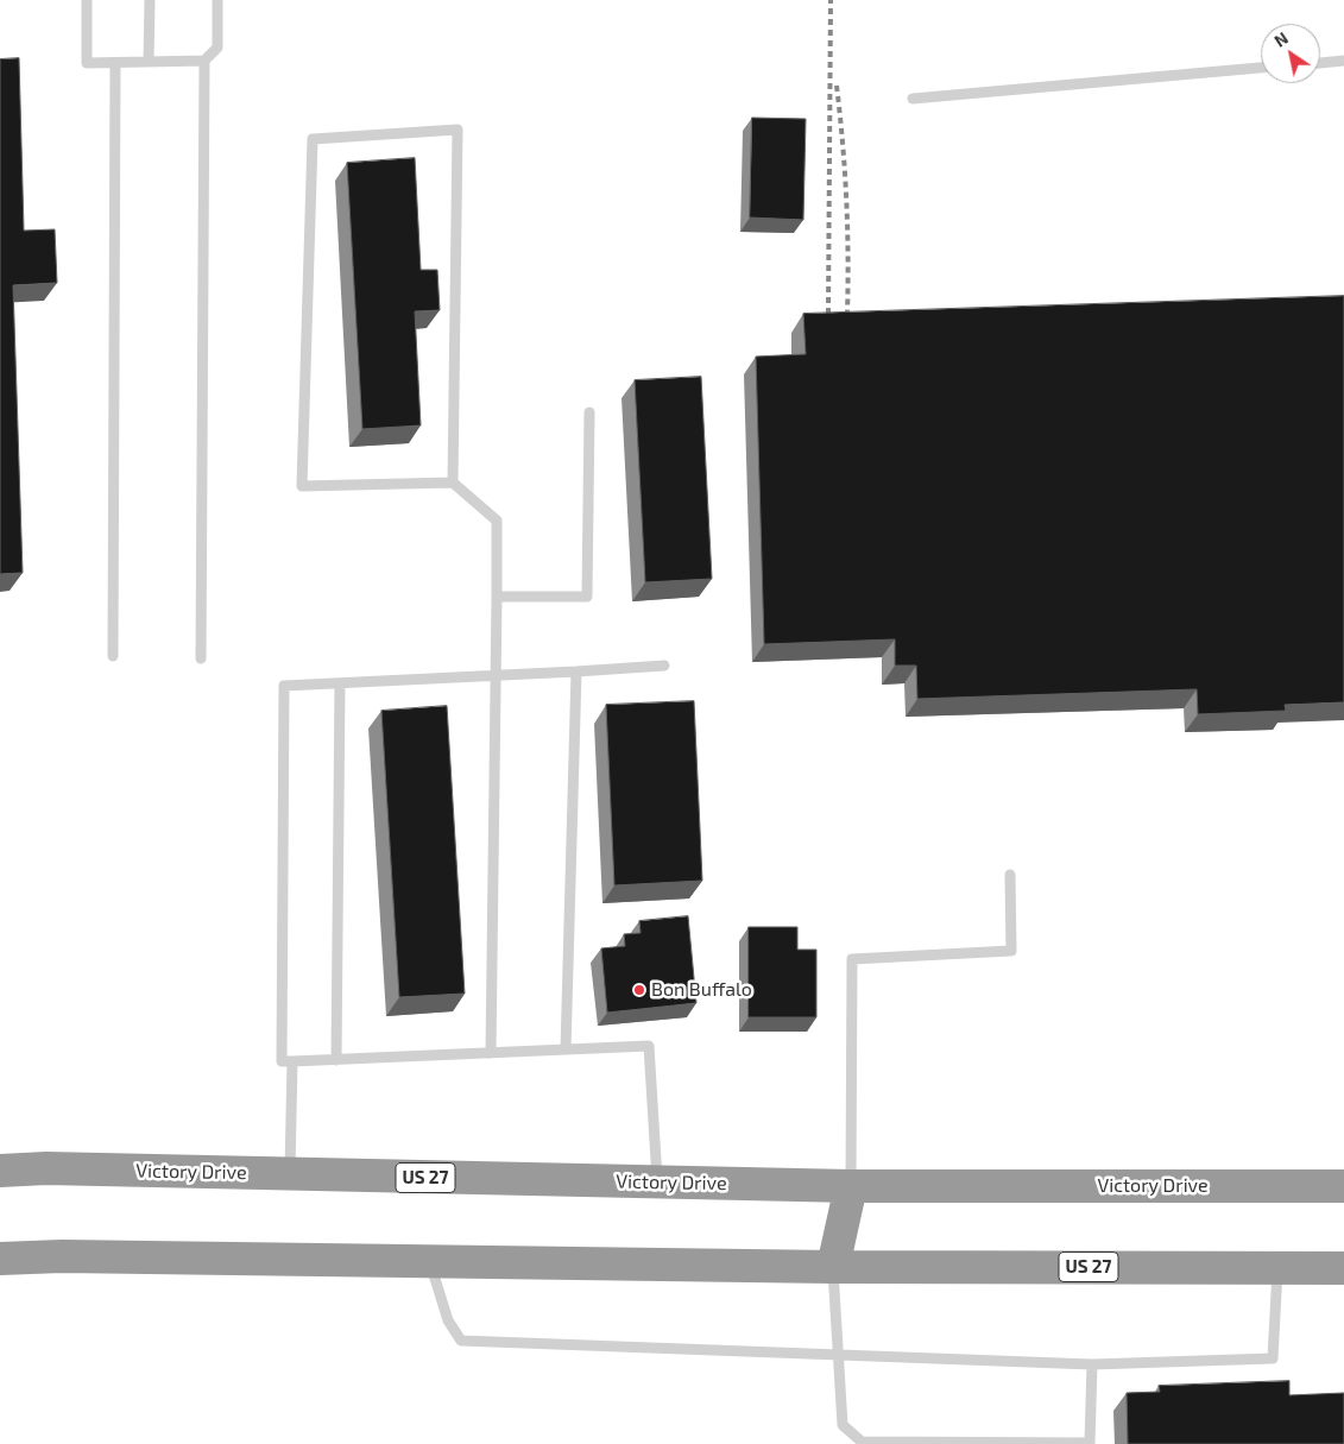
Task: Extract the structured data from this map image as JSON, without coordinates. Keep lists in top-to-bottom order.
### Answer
{
  "streets": {
    "highway": ["Victory Drive", "US 27"]
  },
  "places": ["Bon Buffalo"],
  "north": "top left"
}
